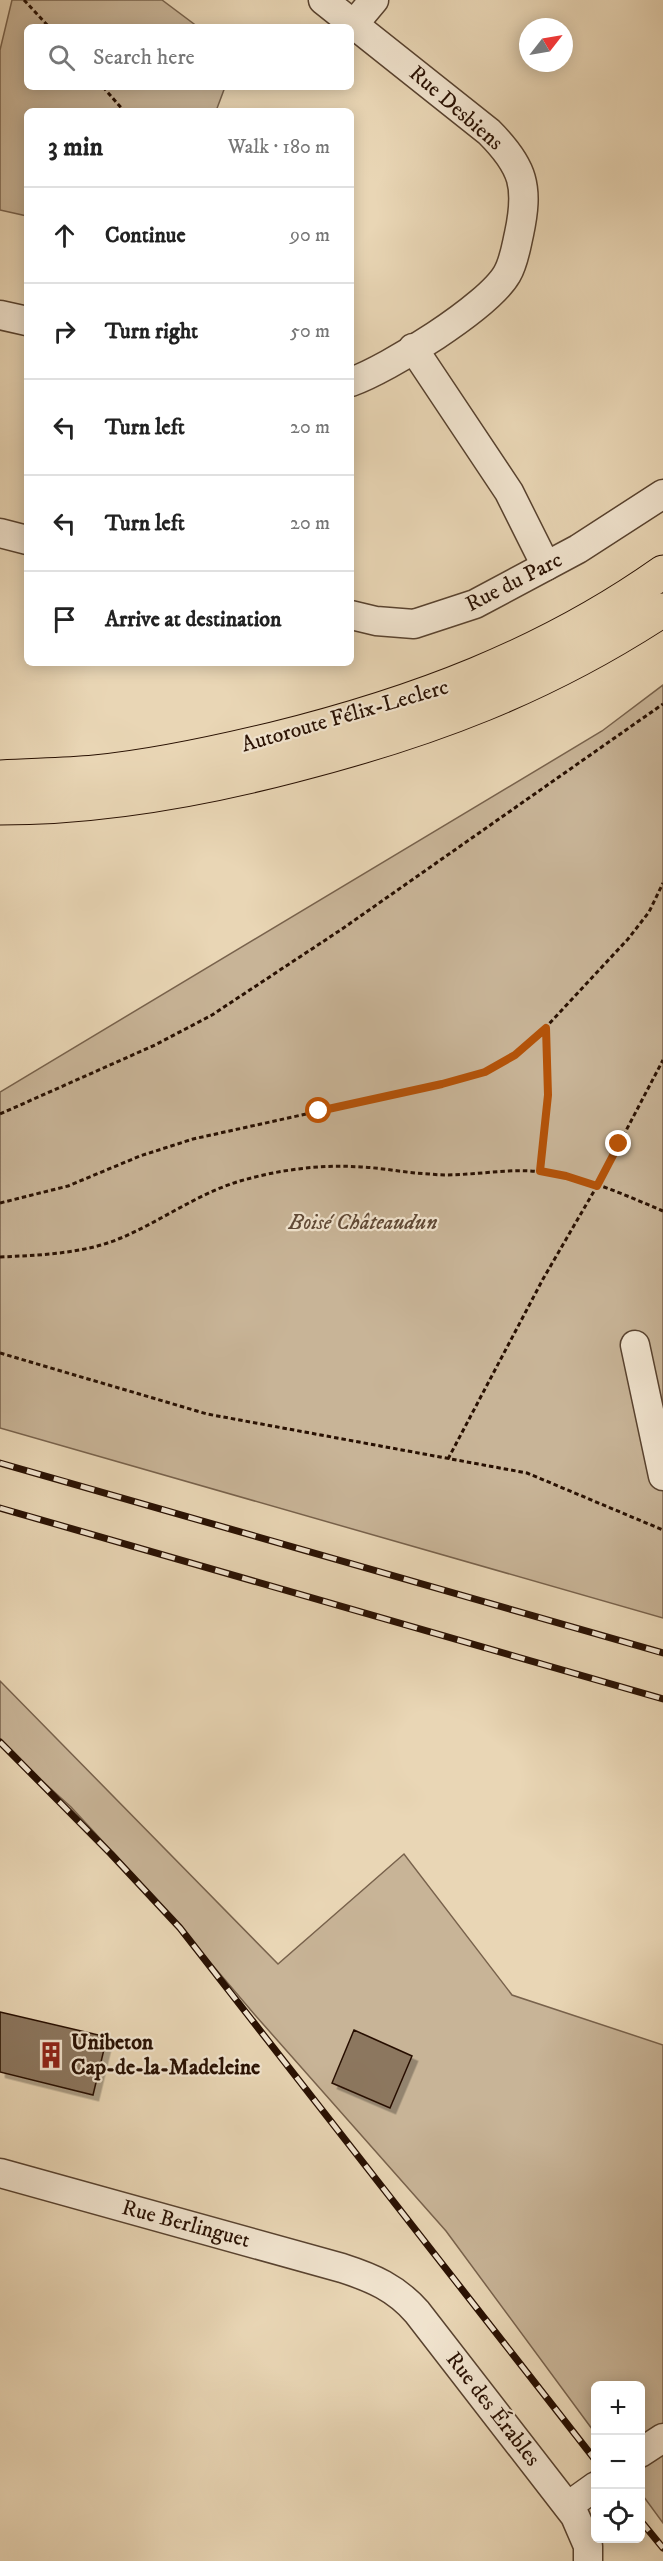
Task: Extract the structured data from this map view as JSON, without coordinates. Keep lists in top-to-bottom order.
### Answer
{
  "streets": {
    "highway": ["Autoroute Félix-Leclerc"],
    "street": [
      "Rue Desbiens",
      "Rue du Parc",
      "Rue Berlinguet",
      "Rue des Érables"
    ]
  },
  "crossings": [
    ["Rue Berlinguet", "Rue des Érables"]
  ],
  "parks": ["Boisé Châteaudun"],
  "places": {
    "building": ["Unibeton Cap-de-la-Madeleine"]
  },
  "north": "top right",
  "page": {
    "search": "Search here",
    "heading": ["3 min", "Walk · 180 m"],
    "list": [
      ["Continue", "90 m"],
      ["Turn right", "50 m"],
      ["Turn left", "20 m"],
      ["Turn left", "20 m"],
      "Arrive at destination"
    ],
    "map_buttons": ["+", "−"]
  }
}
